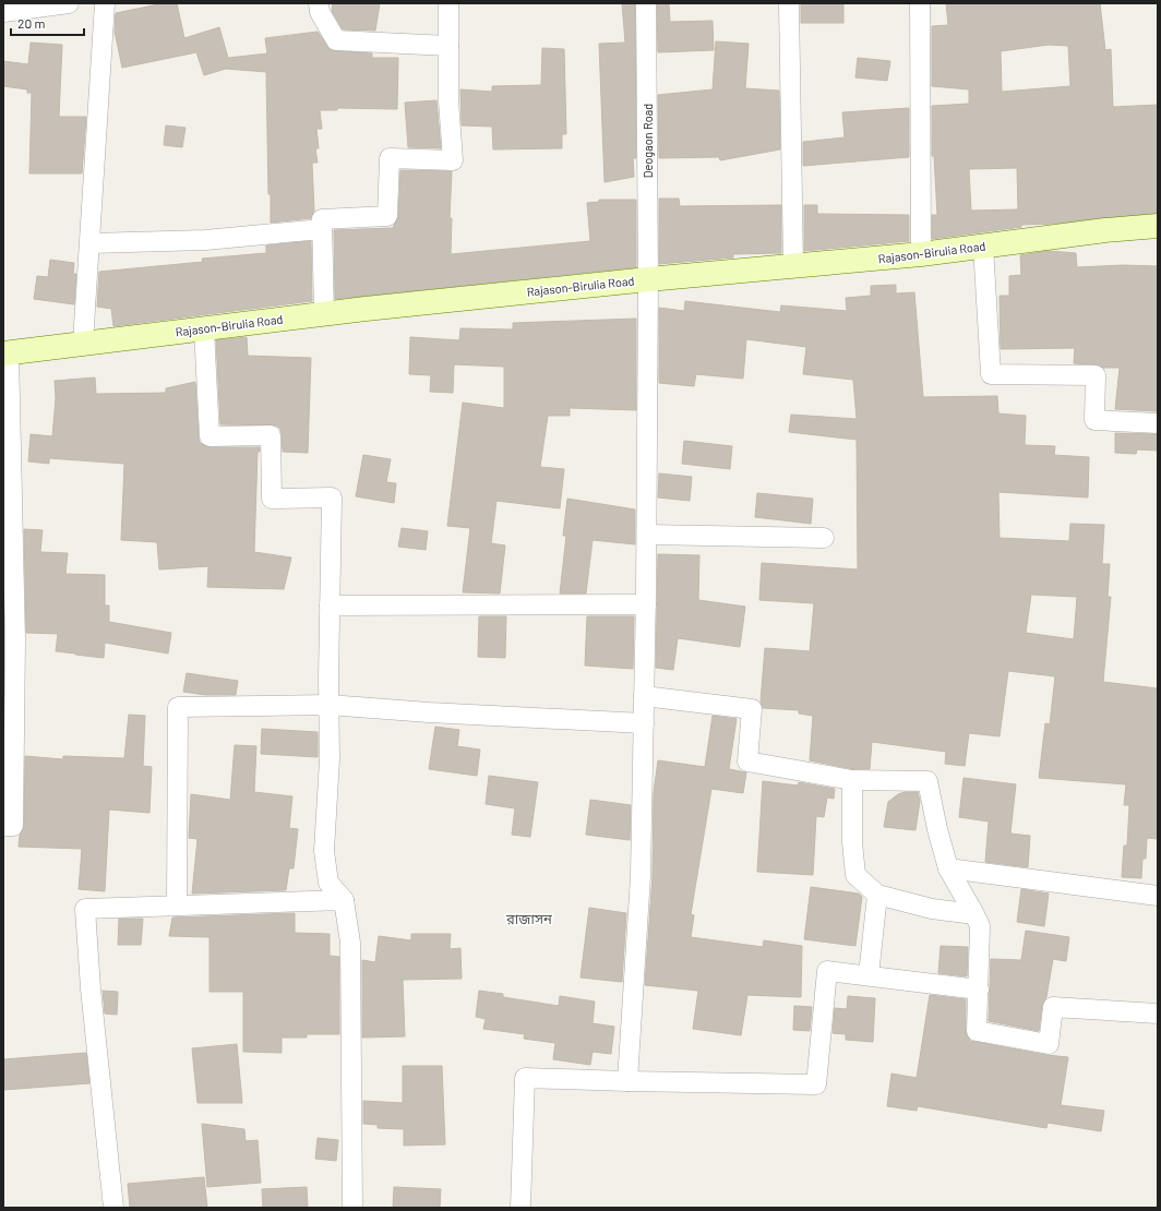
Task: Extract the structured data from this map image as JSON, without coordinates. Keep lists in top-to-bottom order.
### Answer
{
  "streets": {
    "street": ["Deogaon Road", "Rajason-Birulia Road"]
  },
  "crossings": [
    ["Deogaon Road", "Rajason-Birulia Road"]
  ],
  "districts": ["রাজাসন"],
  "scale_bar": "20 m"
}
